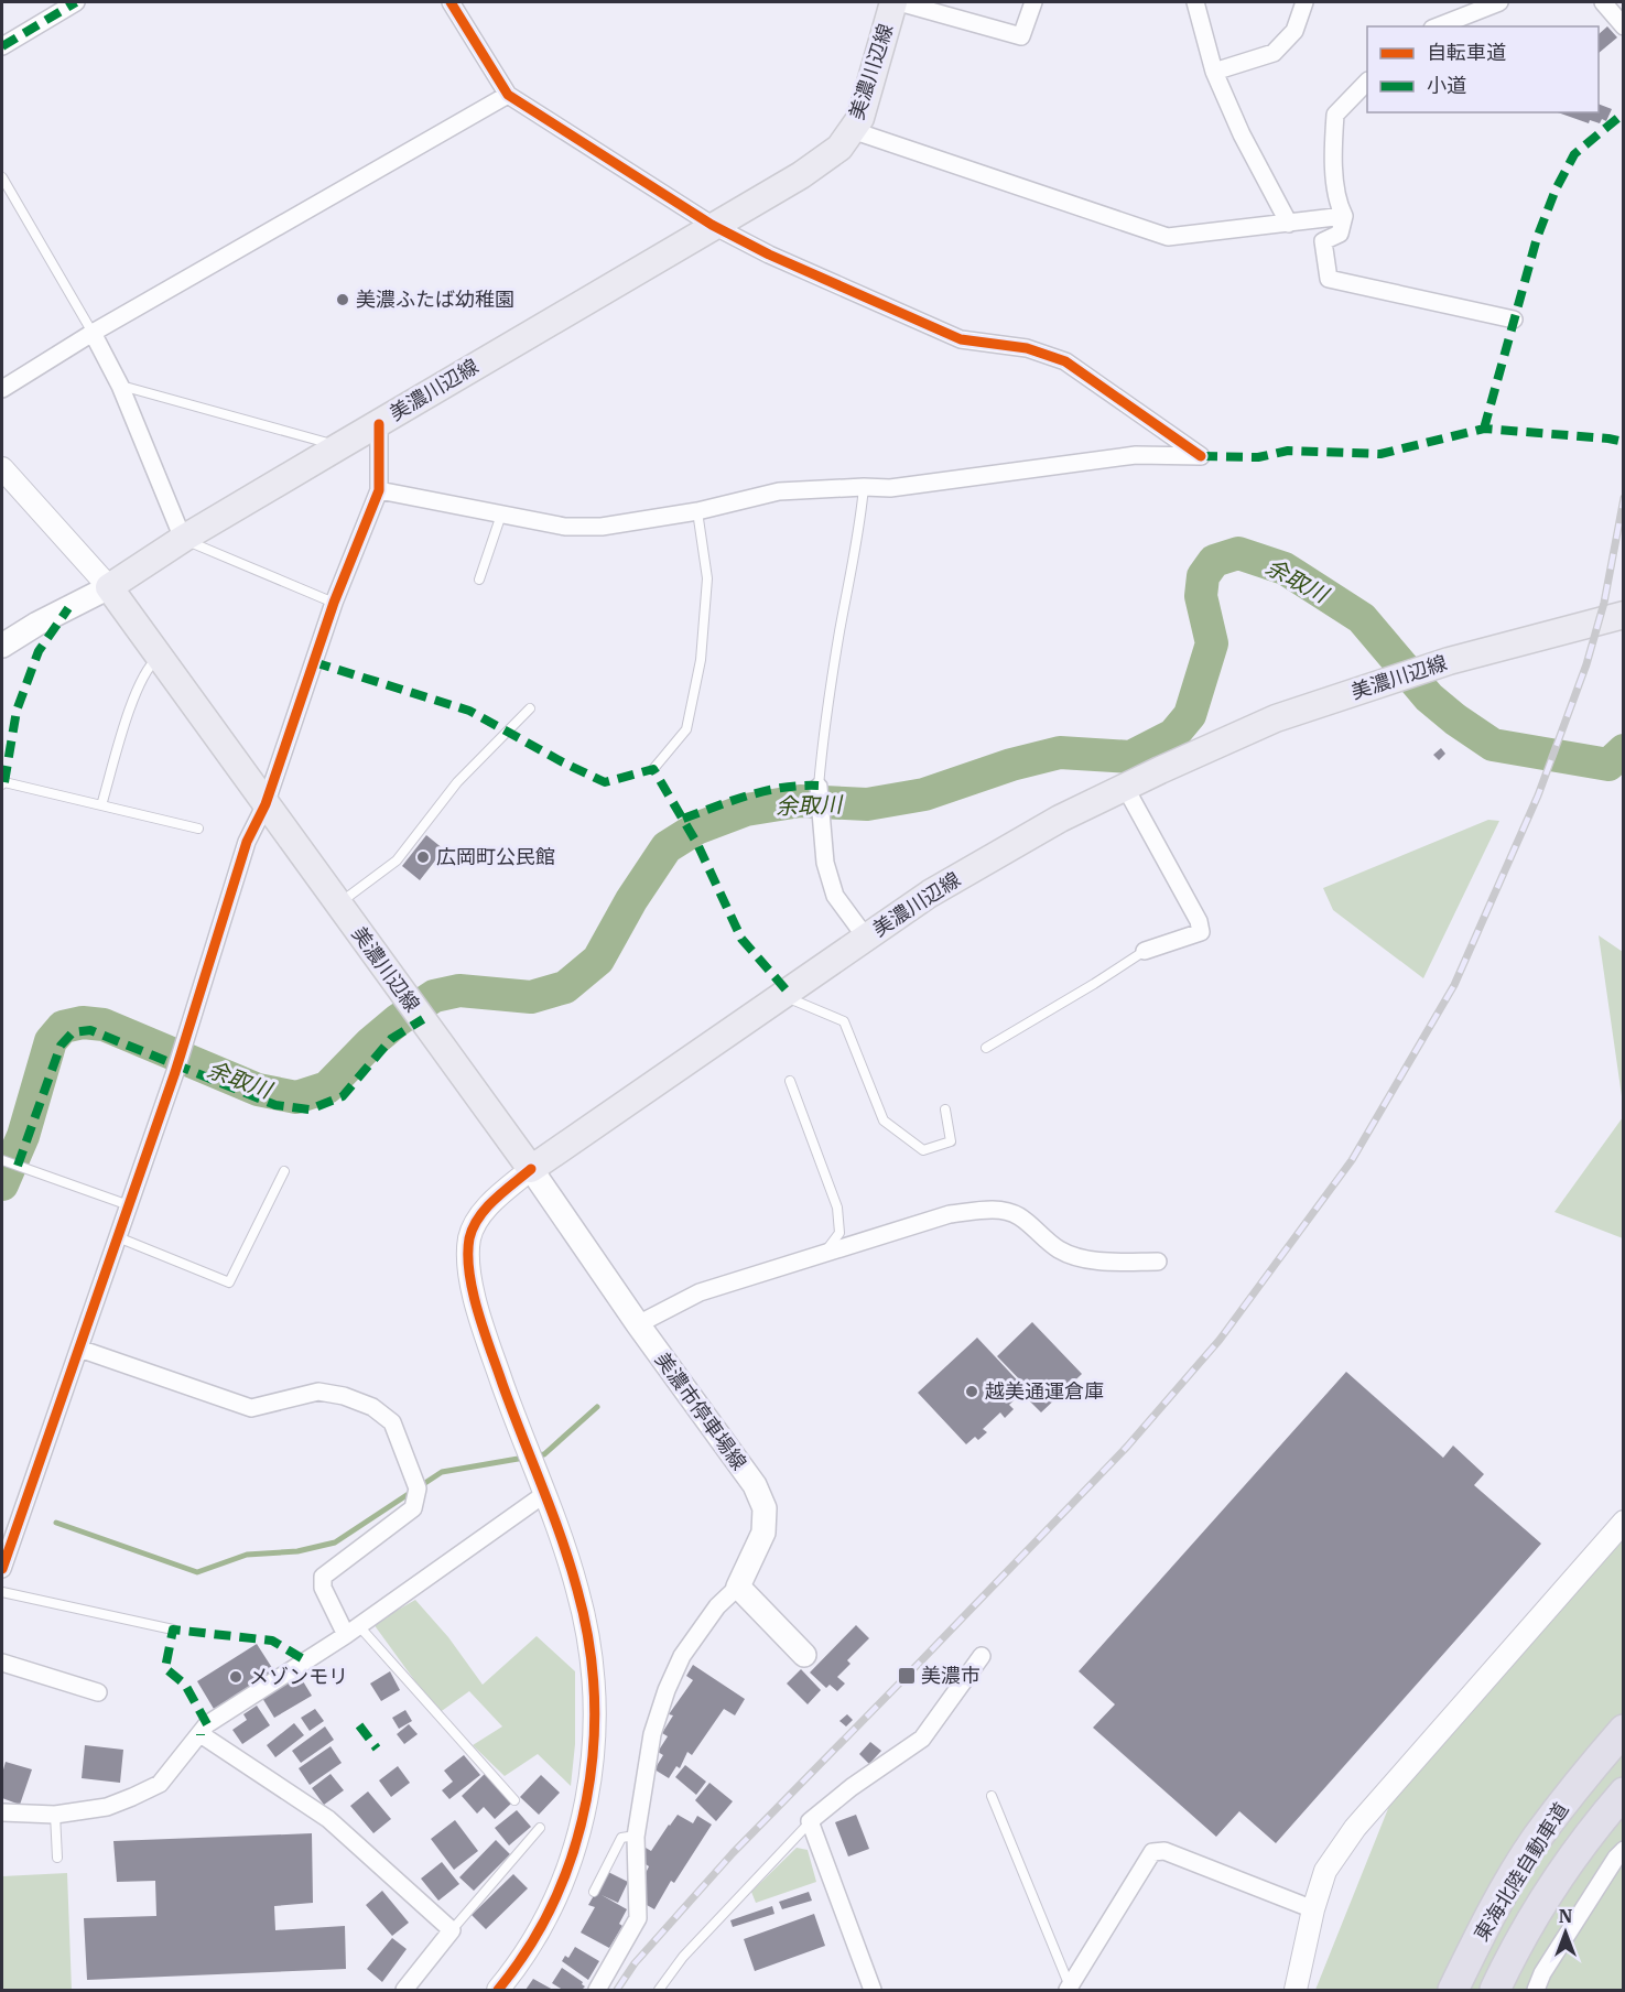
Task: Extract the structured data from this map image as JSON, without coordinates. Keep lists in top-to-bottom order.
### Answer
{
  "streets": {
    "highway": ["東海北陸自動車道"],
    "main road": ["美濃川辺線", "美濃市停車場線"]
  },
  "crossings": [
    ["美濃川辺線", "美濃市停車場線"]
  ],
  "water": ["余取川"],
  "places": {
    "other": [
      "美濃ふたば幼稚園",
      "広岡町公民館",
      "越美通運倉庫",
      "メゾンモリ"
    ],
    "transit": ["美濃市"]
  },
  "legend": ["自転車道", "小道"],
  "north": "top"
}
